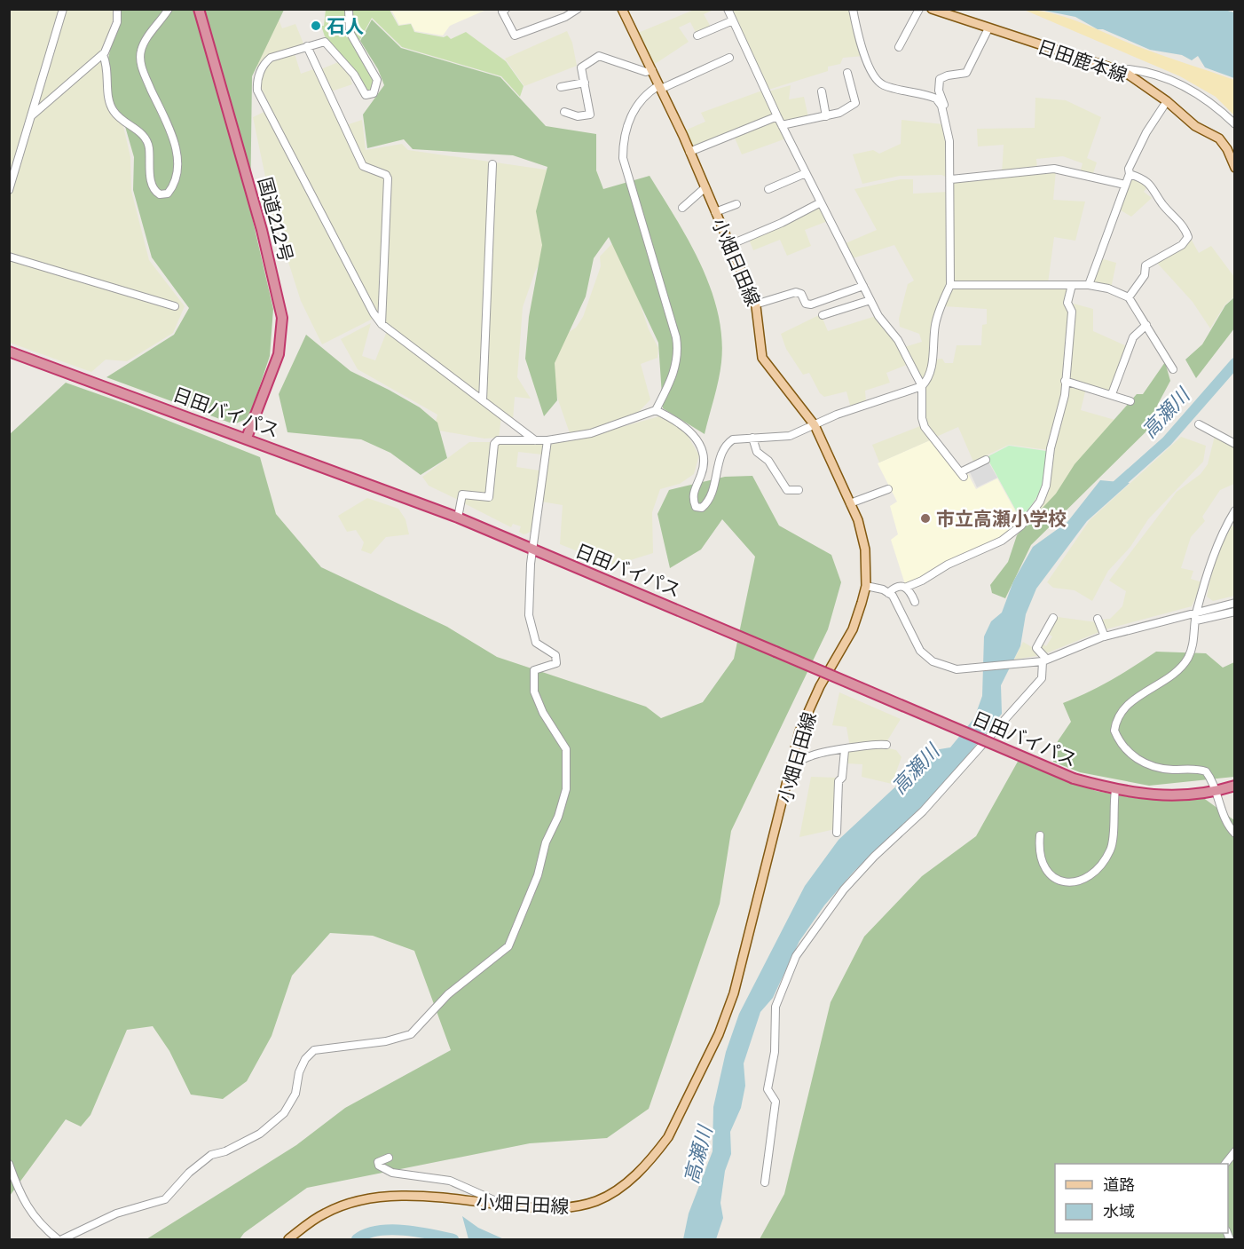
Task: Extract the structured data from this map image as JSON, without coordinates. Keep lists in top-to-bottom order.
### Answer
{
  "streets": {
    "highway": ["国道212号", "日田バイパス"],
    "main road": ["日田鹿本線", "小畑日田線"]
  },
  "crossings": [
    ["国道212号", "日田バイパス"]
  ],
  "water": ["高瀬川"],
  "places": ["石人", "市立高瀬小学校"],
  "legend": ["道路", "水域"]
}
